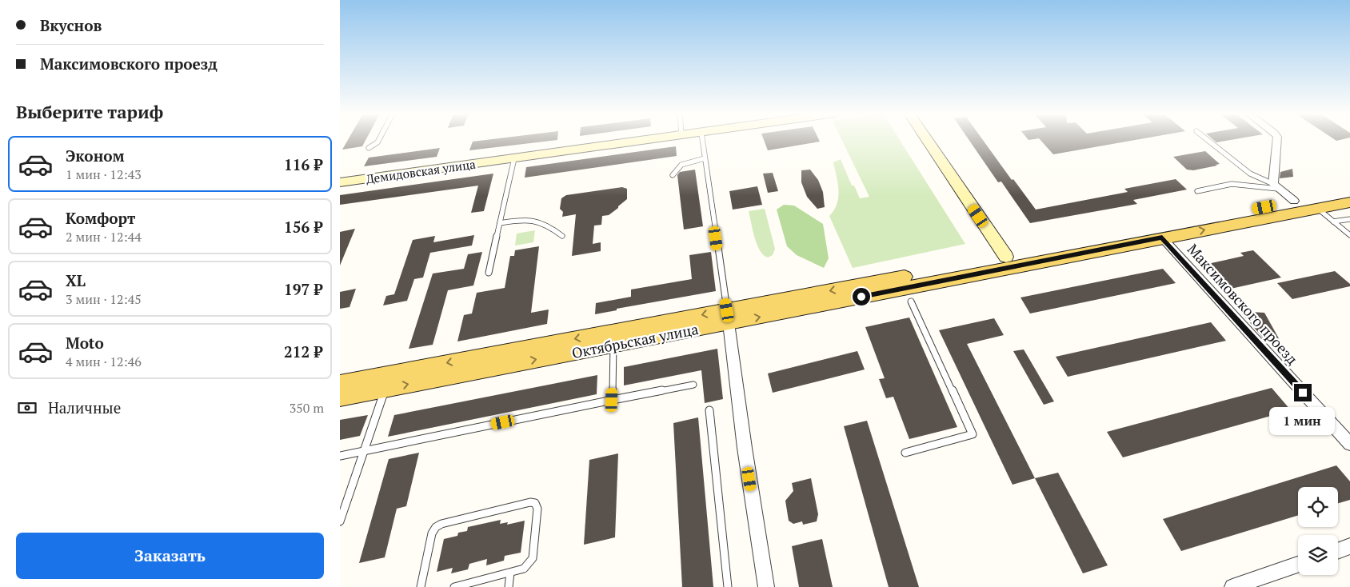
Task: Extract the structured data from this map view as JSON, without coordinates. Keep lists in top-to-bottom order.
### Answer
{
  "streets": {
    "main road": ["Октябрьская улица"],
    "street": ["Демидовская улица", "Максимовского проезд"]
  },
  "crossings": [
    ["Максимовского проезд", "Октябрьская улица"]
  ],
  "page": {
    "banner": ["Вкуснов", "Максимовского проезд"],
    "heading": "Выберите тариф",
    "list": [
      {
        "name": "Эконом",
        "note": "1 мин · 12:43",
        "value": "116 ₽"
      },
      {
        "name": "Комфорт",
        "note": "2 мин · 12:44",
        "value": "156 ₽"
      },
      {
        "name": "XL",
        "note": "3 мин · 12:45",
        "value": "197 ₽"
      },
      {
        "name": "Moto",
        "note": "4 мин · 12:46",
        "value": "212 ₽"
      }
    ],
    "pay": ["Наличные", "350 m"],
    "bubble": "1 мин",
    "buttons": "Заказать"
  }
}
